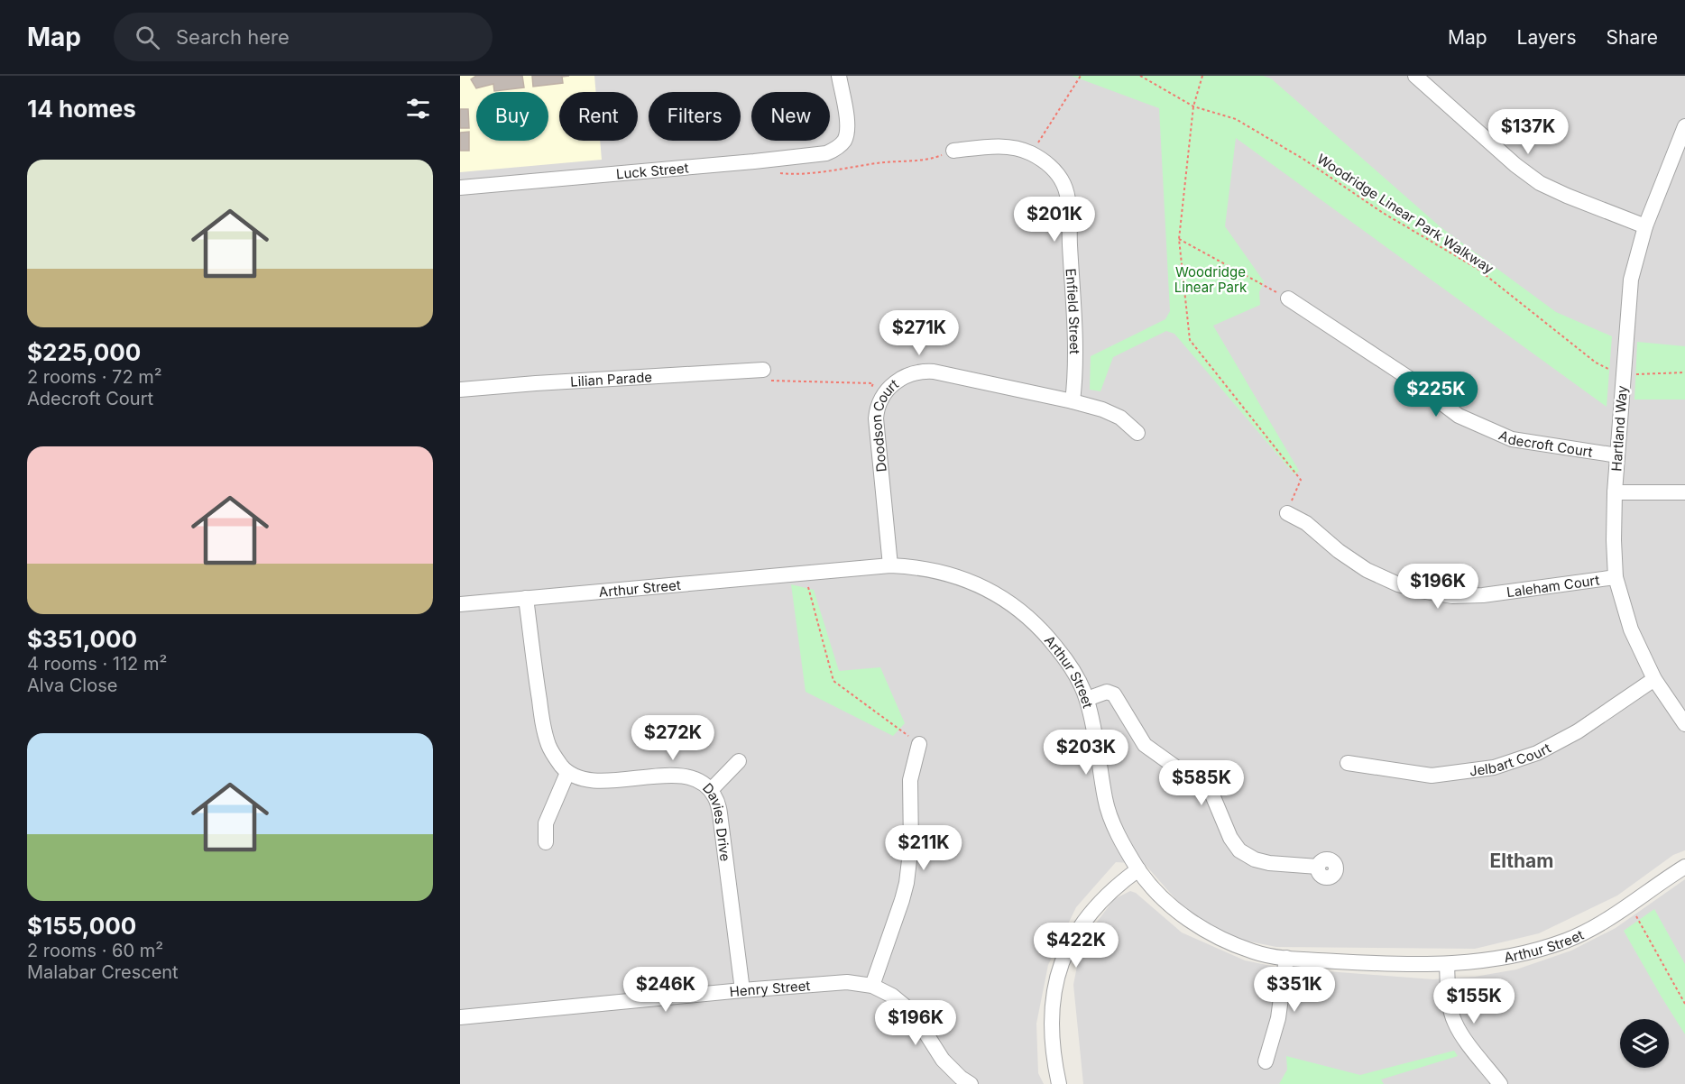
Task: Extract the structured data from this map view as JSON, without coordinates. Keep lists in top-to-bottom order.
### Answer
{
  "streets": {
    "street": [
      "Luck Street",
      "Enfield Street",
      "Lilian Parade",
      "Doodson Court",
      "Hartland Way",
      "Adecroft Court",
      "Laleham Court",
      "Arthur Street",
      "Jelbart Court",
      "Davies Drive",
      "Henry Street"
    ],
    "path": ["Woodridge Linear Park Walkway"]
  },
  "crossings": [
    ["Woodridge Linear Park Walkway", "Hartland Way"],
    ["Enfield Street", "Doodson Court"],
    ["Doodson Court", "Arthur Street"],
    ["Hartland Way", "Adecroft Court"],
    ["Hartland Way", "Laleham Court"],
    ["Hartland Way", "Jelbart Court"],
    ["Davies Drive", "Henry Street"]
  ],
  "districts": ["Eltham"],
  "parks": ["Woodridge Linear Park"],
  "page": {
    "header": "Map",
    "search": "Search here",
    "nav": ["Map", "Layers", "Share"],
    "heading": "14 homes",
    "chip": [
      "Buy",
      "Rent",
      "Filters",
      "New"
    ],
    "price": [
      "$137K",
      "$201K",
      "$271K",
      "$225K",
      "$196K",
      "$272K",
      "$203K",
      "$585K",
      "$211K",
      "$422K",
      "$246K",
      "$351K",
      "$155K",
      "$196K"
    ],
    "list": [
      {
        "name": "$225,000",
        "note": "2 rooms · 72 m² · Adecroft Court"
      },
      {
        "name": "$351,000",
        "note": "4 rooms · 112 m² · Alva Close"
      },
      {
        "name": "$155,000",
        "note": "2 rooms · 60 m² · Malabar Crescent"
      }
    ]
  }
}
